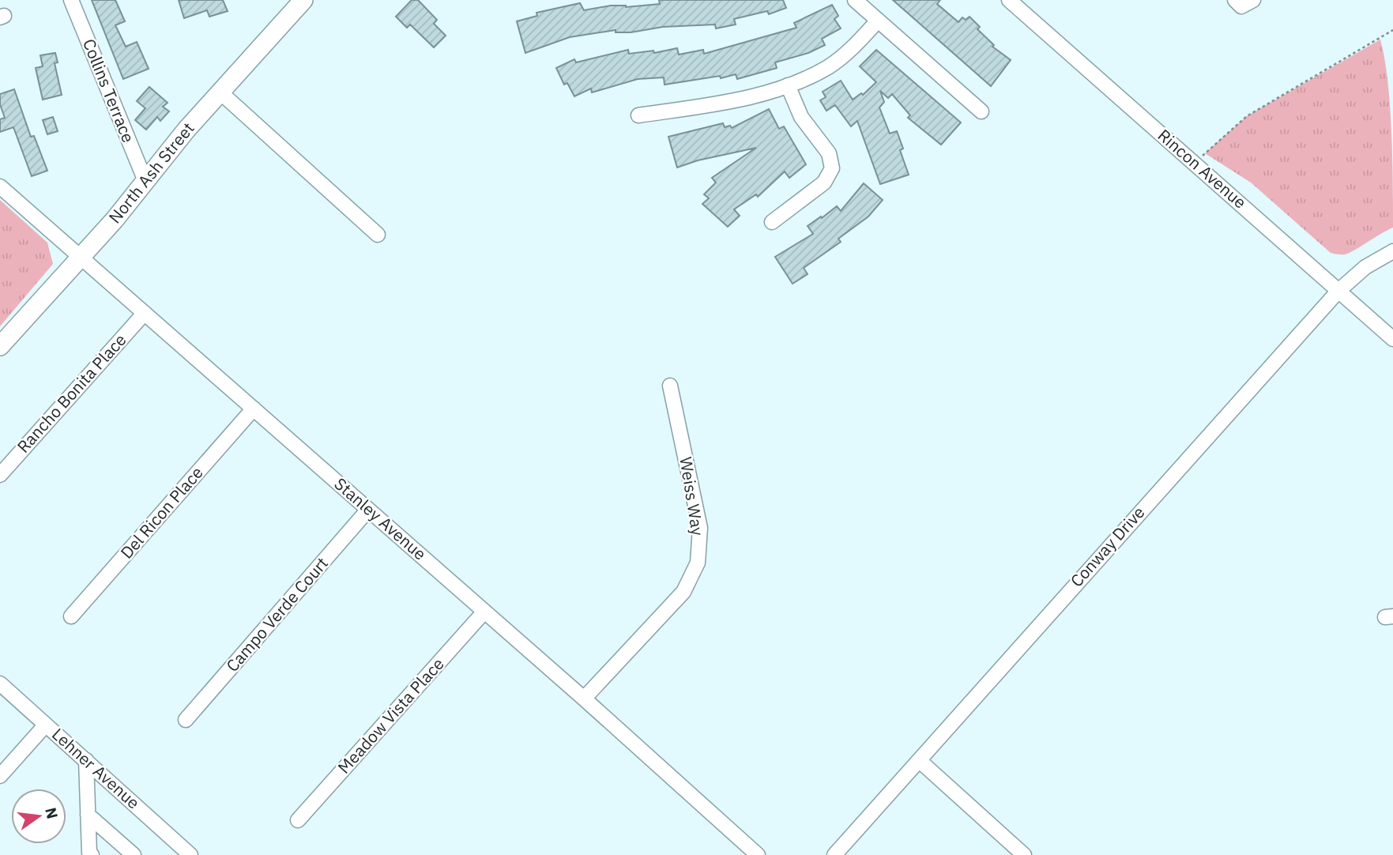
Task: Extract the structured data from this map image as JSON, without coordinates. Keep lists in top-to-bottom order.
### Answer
{
  "streets": {
    "main road": ["North Ash Street"],
    "street": [
      "Collins Terrace",
      "Rincon Avenue",
      "Rancho Bonita Place",
      "Weiss Way",
      "Del Ricon Place",
      "Stanley Avenue",
      "Conway Drive",
      "Campo Verde Court",
      "Meadow Vista Place",
      "Lehner Avenue"
    ]
  },
  "crossings": [
    ["Collins Terrace", "North Ash Street"],
    ["Rincon Avenue", "Conway Drive"],
    ["North Ash Street", "Stanley Avenue"],
    ["Rancho Bonita Place", "Stanley Avenue"],
    ["Weiss Way", "Stanley Avenue"],
    ["Del Ricon Place", "Stanley Avenue"],
    ["Stanley Avenue", "Campo Verde Court"],
    ["Stanley Avenue", "Meadow Vista Place"]
  ],
  "north": "right"
}
